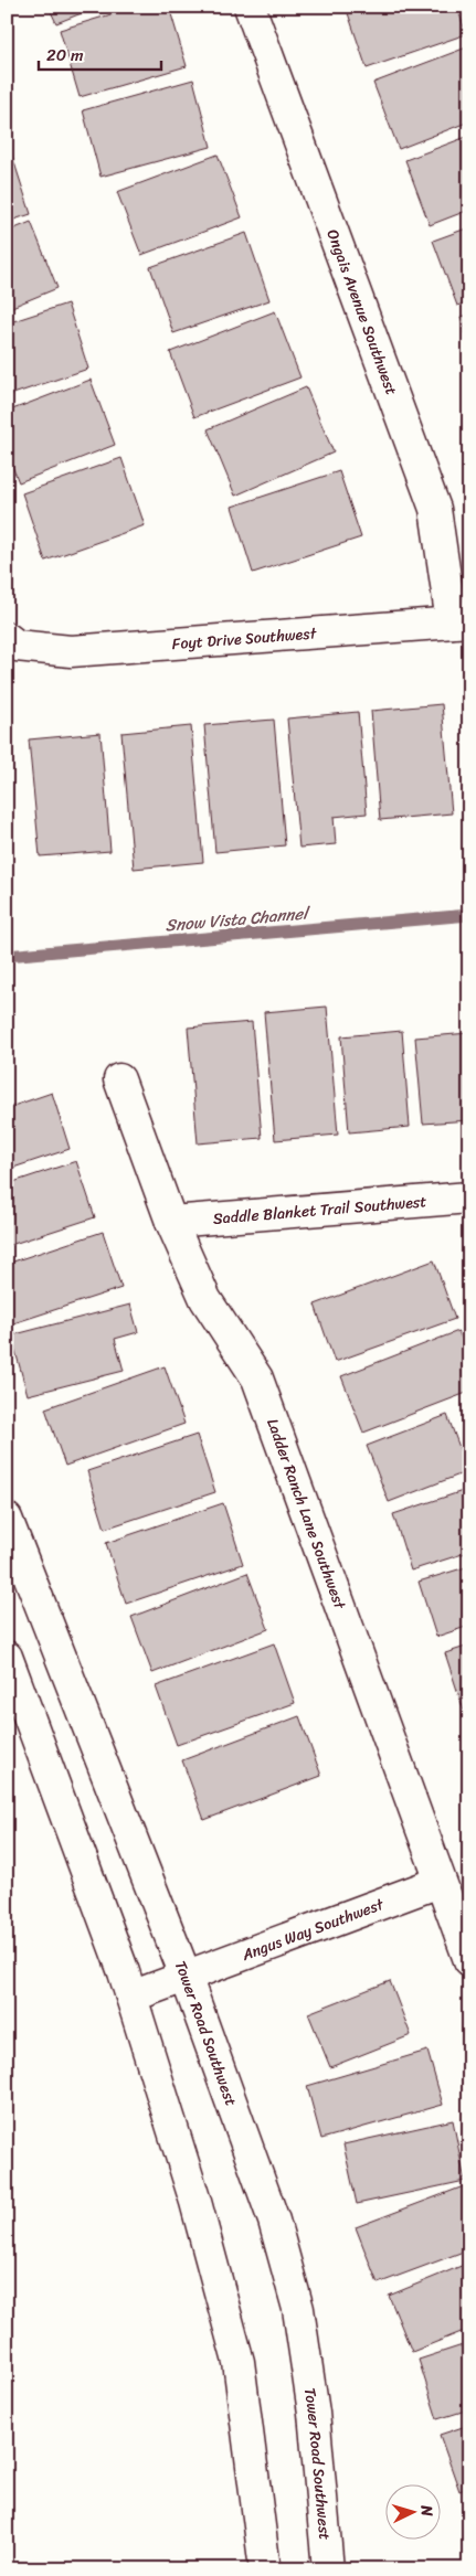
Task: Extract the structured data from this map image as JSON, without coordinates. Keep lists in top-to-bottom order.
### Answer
{
  "streets": {
    "street": [
      "Ongais Avenue Southwest",
      "Foyt Drive Southwest",
      "Saddle Blanket Trail Southwest",
      "Ladder Ranch Lane Southwest",
      "Angus Way Southwest",
      "Tower Road Southwest"
    ]
  },
  "crossings": [
    ["Ongais Avenue Southwest", "Foyt Drive Southwest"],
    ["Saddle Blanket Trail Southwest", "Ladder Ranch Lane Southwest"],
    ["Ladder Ranch Lane Southwest", "Angus Way Southwest"],
    ["Angus Way Southwest", "Tower Road Southwest"]
  ],
  "water": ["Snow Vista Channel"],
  "scale_bar": "20 m",
  "north": "right"
}
